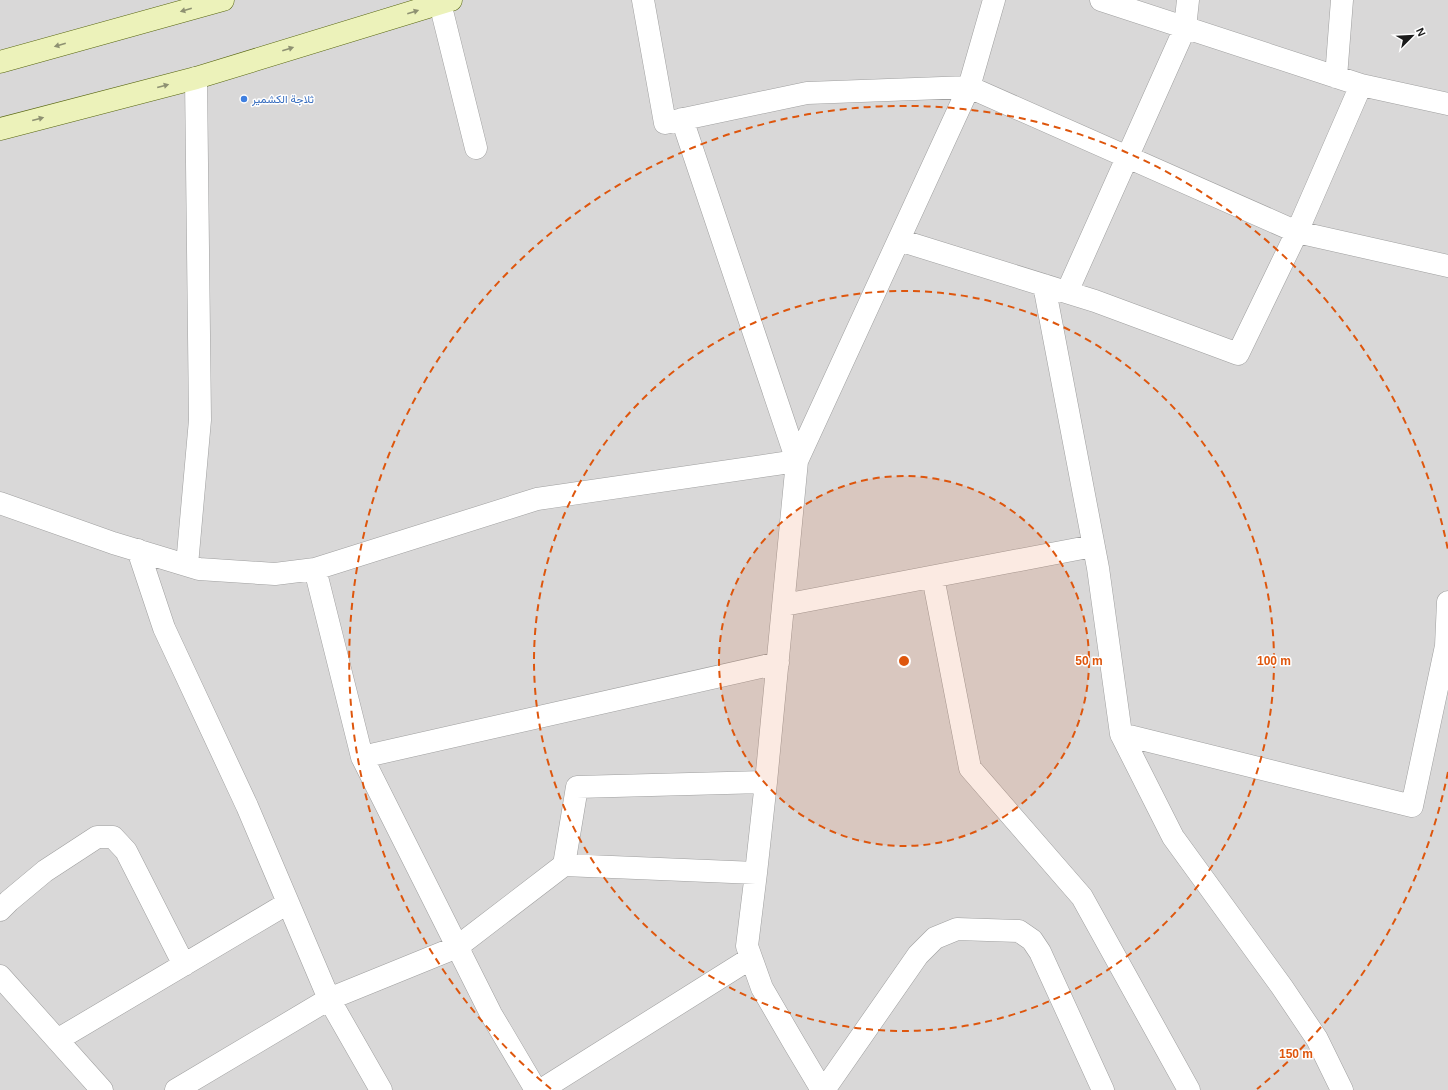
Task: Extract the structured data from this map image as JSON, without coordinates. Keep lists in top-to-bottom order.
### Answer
{
  "places": ["ثلاجة الكشمير"],
  "north": "top right",
  "rings": ["50 m", "100 m", "150 m"]
}
